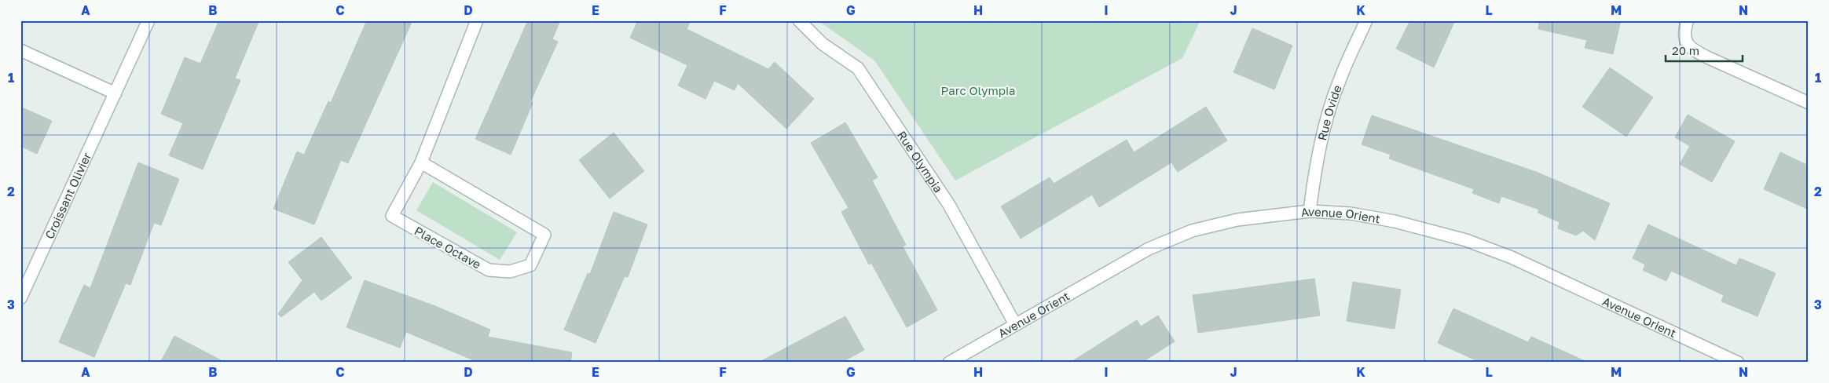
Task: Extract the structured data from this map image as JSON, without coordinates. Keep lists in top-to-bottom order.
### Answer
{
  "streets": {
    "street": [
      "Rue Ovide",
      "Rue Olympia",
      "Croissant Olivier",
      "Avenue Orient",
      "Place Octave"
    ]
  },
  "crossings": [
    ["Rue Ovide", "Avenue Orient"],
    ["Rue Olympia", "Avenue Orient"]
  ],
  "parks": ["Parc Olympia"],
  "scale_bar": "20 m",
  "grid": {
    "columns": [
      "A",
      "B",
      "C",
      "D",
      "E",
      "F",
      "G",
      "H",
      "I",
      "J",
      "K",
      "L",
      "M",
      "N"
    ],
    "rows": ["1", "2", "3"]
  }
}
